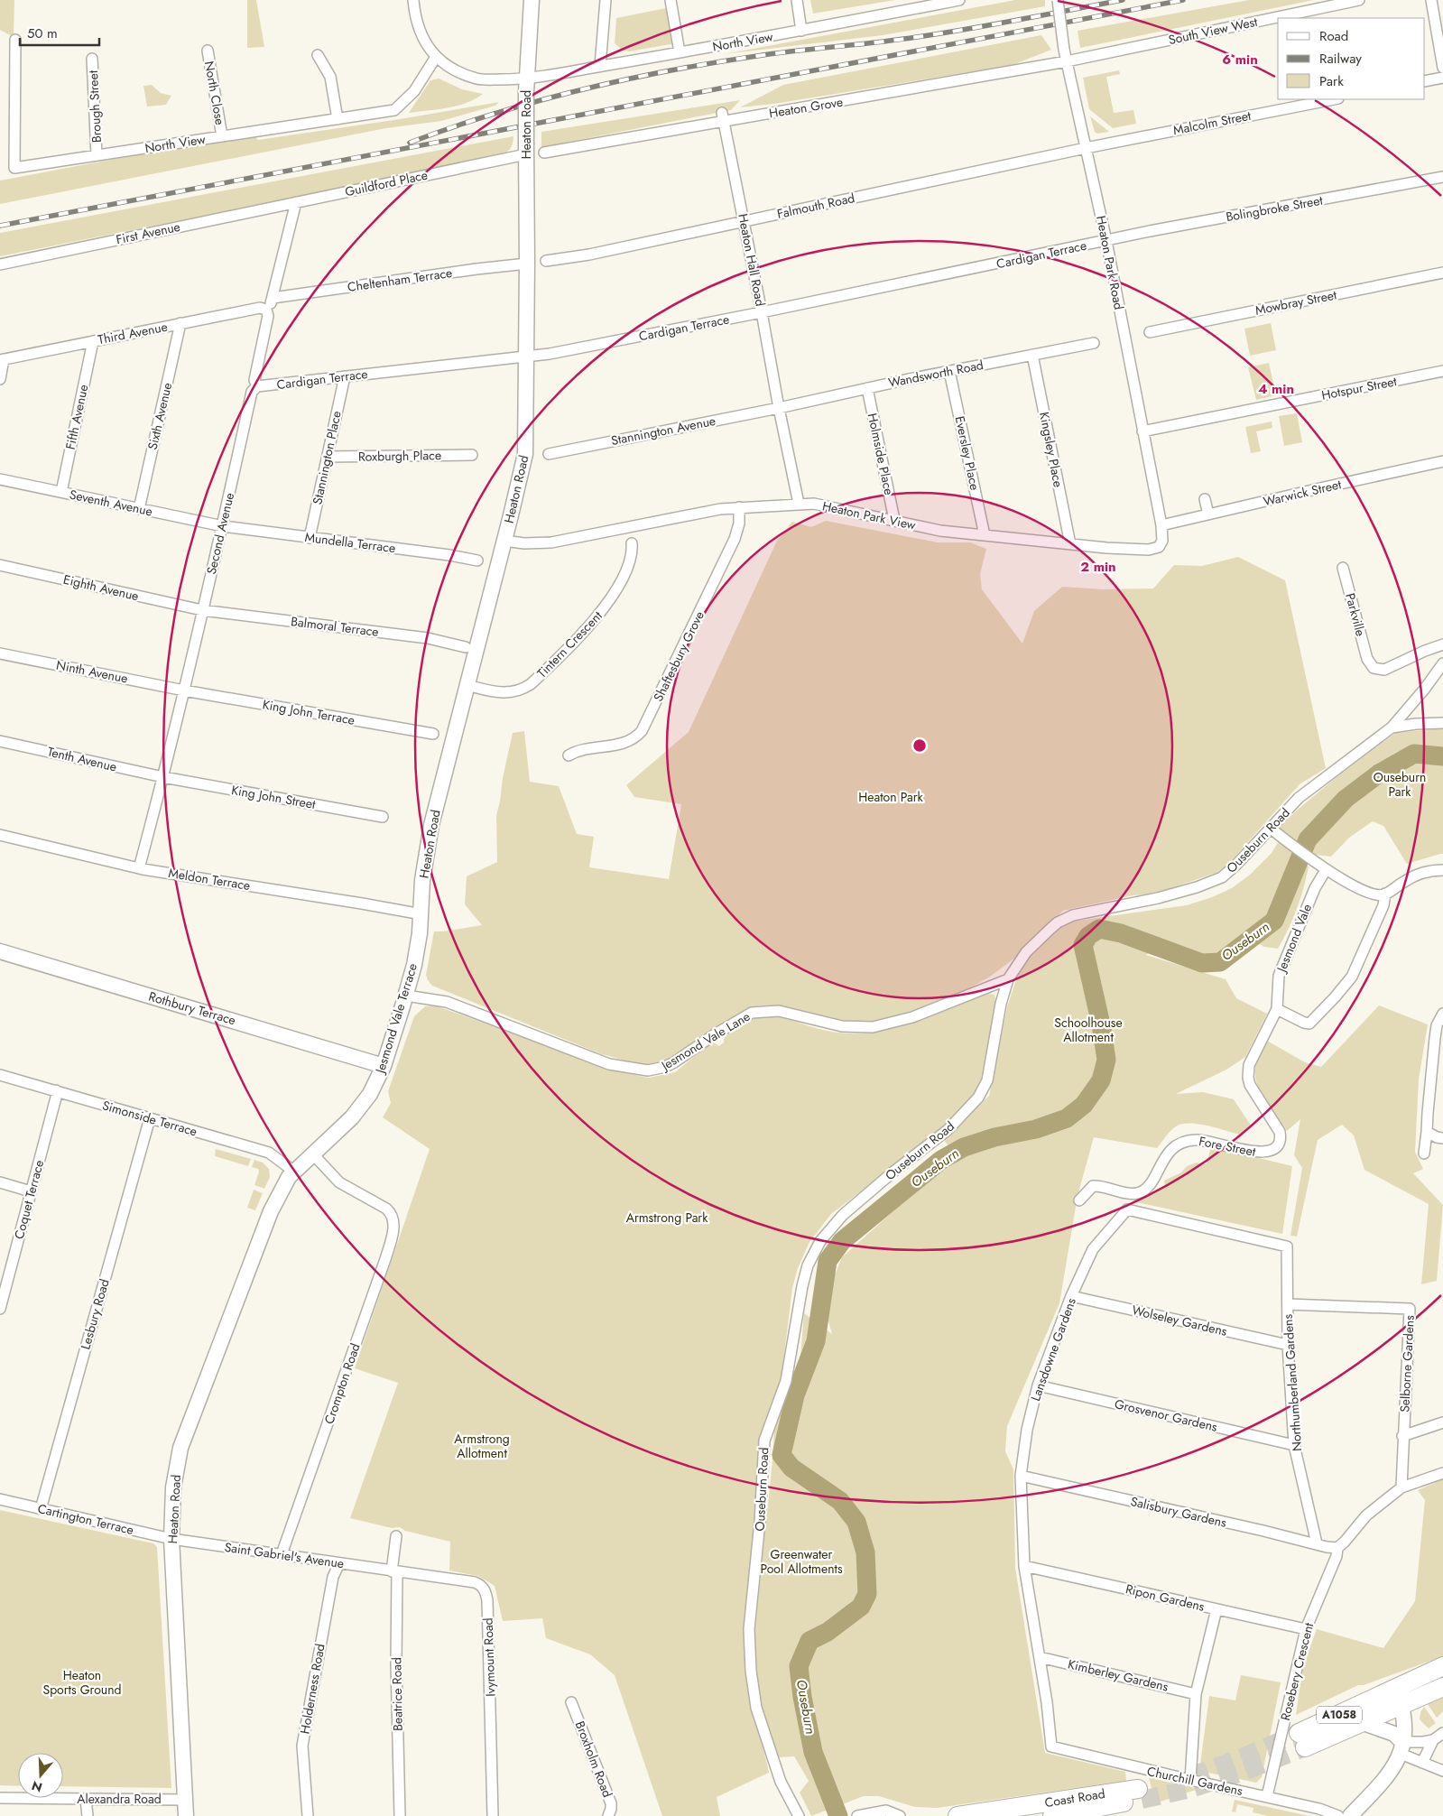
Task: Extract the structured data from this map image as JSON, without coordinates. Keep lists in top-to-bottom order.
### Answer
{
  "streets": {
    "highway": ["A1058", "Coast Road"],
    "street": [
      "South View West",
      "North View",
      "North Close",
      "Brough Street",
      "Heaton Grove",
      "Malcolm Street",
      "Heaton Road",
      "Guildford Place",
      "Falmouth Road",
      "Bolingbroke Street",
      "First Avenue",
      "Cardigan Terrace",
      "Heaton Hall Road",
      "Heaton Park Road",
      "Cheltenham Terrace",
      "Mowbray Street",
      "Third Avenue",
      "Wandsworth Road",
      "Hotspur Street",
      "Sixth Avenue",
      "Fifth Avenue",
      "Stannington Avenue",
      "Kingsley Place",
      "Eversley Place",
      "Holmside Place",
      "Roxburgh Place",
      "Stannington Place",
      "Warwick Street",
      "Seventh Avenue",
      "Heaton Park View",
      "Second Avenue",
      "Mundella Terrace",
      "Eighth Avenue",
      "Parkville",
      "Balmoral Terrace",
      "Tintern Crescent",
      "Shaftesbury Grove",
      "Ninth Avenue",
      "King John Terrace",
      "Tenth Avenue",
      "King John Street",
      "Ouseburn Road",
      "Meldon Terrace",
      "Jesmond Vale",
      "Rothbury Terrace",
      "Jesmond Vale Terrace",
      "Jesmond Vale Lane",
      "Simonside Terrace",
      "Fore Street",
      "Coquet Terrace",
      "Lesbury Road",
      "Wolseley Gardens",
      "Lansdowne Gardens",
      "Selborne Gardens",
      "Northumberland Gardens",
      "Crompton Road",
      "Grosvenor Gardens",
      "Salisbury Gardens",
      "Cartington Terrace",
      "Saint Gabriel's Avenue",
      "Ripon Gardens",
      "Ivymount Road",
      "Rosebery Crescent",
      "Kimberley Gardens",
      "Holderness Road",
      "Beatrice Road",
      "Broxholm Road",
      "Churchill Gardens",
      "Alexandra Road"
    ]
  },
  "crossings": [
    ["South View West", "Heaton Grove"],
    ["South View West", "Heaton Park Road"],
    ["North View", "North Close"],
    ["North View", "Brough Street"],
    ["North View", "Heaton Road"],
    ["Heaton Grove", "Heaton Hall Road"],
    ["Heaton Grove", "Heaton Park Road"],
    ["Malcolm Street", "Falmouth Road"],
    ["Malcolm Street", "Heaton Park Road"],
    ["Heaton Road", "Guildford Place"],
    ["Heaton Road", "Cardigan Terrace"],
    ["Heaton Road", "Cheltenham Terrace"],
    ["Heaton Road", "Heaton Park View"],
    ["Heaton Road", "Tintern Crescent"],
    ["Heaton Road", "Meldon Terrace"],
    ["Heaton Road", "Jesmond Vale Terrace"],
    ["Heaton Road", "Simonside Terrace"],
    ["Heaton Road", "Cartington Terrace"],
    ["Heaton Road", "Saint Gabriel's Avenue"],
    ["Heaton Road", "Alexandra Road"],
    ["Guildford Place", "First Avenue"],
    ["Falmouth Road", "Heaton Hall Road"],
    ["Falmouth Road", "Heaton Park Road"],
    ["Bolingbroke Street", "Cardigan Terrace"],
    ["Bolingbroke Street", "Heaton Park Road"],
    ["Cardigan Terrace", "Heaton Hall Road"],
    ["Cardigan Terrace", "Heaton Park Road"],
    ["Cardigan Terrace", "Stannington Place"],
    ["Cardigan Terrace", "Second Avenue"],
    ["Heaton Hall Road", "Wandsworth Road"],
    ["Heaton Hall Road", "Stannington Avenue"],
    ["Heaton Hall Road", "Heaton Park View"],
    ["Heaton Park Road", "Hotspur Street"],
    ["Heaton Park Road", "Warwick Street"],
    ["Heaton Park Road", "Heaton Park View"],
    ["Third Avenue", "Sixth Avenue"],
    ["Third Avenue", "Fifth Avenue"],
    ["Third Avenue", "Second Avenue"],
    ["Wandsworth Road", "Stannington Avenue"],
    ["Wandsworth Road", "Kingsley Place"],
    ["Wandsworth Road", "Eversley Place"],
    ["Wandsworth Road", "Holmside Place"],
    ["Sixth Avenue", "Seventh Avenue"],
    ["Fifth Avenue", "Seventh Avenue"],
    ["Kingsley Place", "Heaton Park View"],
    ["Eversley Place", "Heaton Park View"],
    ["Holmside Place", "Heaton Park View"],
    ["Roxburgh Place", "Stannington Place"],
    ["Stannington Place", "Mundella Terrace"],
    ["Warwick Street", "Heaton Park View"],
    ["Seventh Avenue", "Second Avenue"],
    ["Seventh Avenue", "Mundella Terrace"],
    ["Heaton Park View", "Shaftesbury Grove"],
    ["Second Avenue", "Mundella Terrace"],
    ["Second Avenue", "Eighth Avenue"],
    ["Second Avenue", "Balmoral Terrace"],
    ["Second Avenue", "Ninth Avenue"],
    ["Second Avenue", "King John Terrace"],
    ["Second Avenue", "Tenth Avenue"],
    ["Second Avenue", "King John Street"],
    ["Second Avenue", "Meldon Terrace"],
    ["Eighth Avenue", "Balmoral Terrace"],
    ["Ninth Avenue", "King John Terrace"],
    ["Tenth Avenue", "King John Street"],
    ["Ouseburn Road", "Jesmond Vale Lane"],
    ["Meldon Terrace", "Jesmond Vale Terrace"],
    ["Jesmond Vale", "Fore Street"],
    ["Rothbury Terrace", "Jesmond Vale Terrace"],
    ["Jesmond Vale Terrace", "Jesmond Vale Lane"],
    ["Jesmond Vale Terrace", "Simonside Terrace"],
    ["Jesmond Vale Terrace", "Crompton Road"],
    ["Simonside Terrace", "Coquet Terrace"],
    ["Simonside Terrace", "Lesbury Road"],
    ["Lesbury Road", "Cartington Terrace"],
    ["Wolseley Gardens", "Lansdowne Gardens"],
    ["Wolseley Gardens", "Northumberland Gardens"],
    ["Lansdowne Gardens", "Northumberland Gardens"],
    ["Lansdowne Gardens", "Grosvenor Gardens"],
    ["Lansdowne Gardens", "Salisbury Gardens"],
    ["Lansdowne Gardens", "Ripon Gardens"],
    ["Lansdowne Gardens", "Kimberley Gardens"],
    ["Lansdowne Gardens", "Churchill Gardens"],
    ["Selborne Gardens", "Northumberland Gardens"],
    ["Selborne Gardens", "Rosebery Crescent"],
    ["Northumberland Gardens", "Grosvenor Gardens"],
    ["Northumberland Gardens", "Salisbury Gardens"],
    ["Crompton Road", "Saint Gabriel's Avenue"],
    ["Salisbury Gardens", "Rosebery Crescent"],
    ["Cartington Terrace", "Saint Gabriel's Avenue"],
    ["Saint Gabriel's Avenue", "Ivymount Road"],
    ["Saint Gabriel's Avenue", "Holderness Road"],
    ["Saint Gabriel's Avenue", "Beatrice Road"],
    ["Ripon Gardens", "Rosebery Crescent"],
    ["Ivymount Road", "Beatrice Road"],
    ["Rosebery Crescent", "Churchill Gardens"]
  ],
  "water": ["Ouseburn"],
  "parks": [
    "Ouseburn Park",
    "Heaton Park",
    "Schoolhouse Allotment",
    "Armstrong Park",
    "Armstrong Allotment",
    "Greenwater Pool Allotments",
    "Heaton Sports Ground"
  ],
  "legend": ["Road", "Railway", "Park"],
  "scale_bar": "50 m",
  "north": "bottom",
  "rings": ["6 min", "4 min", "2 min"]
}
